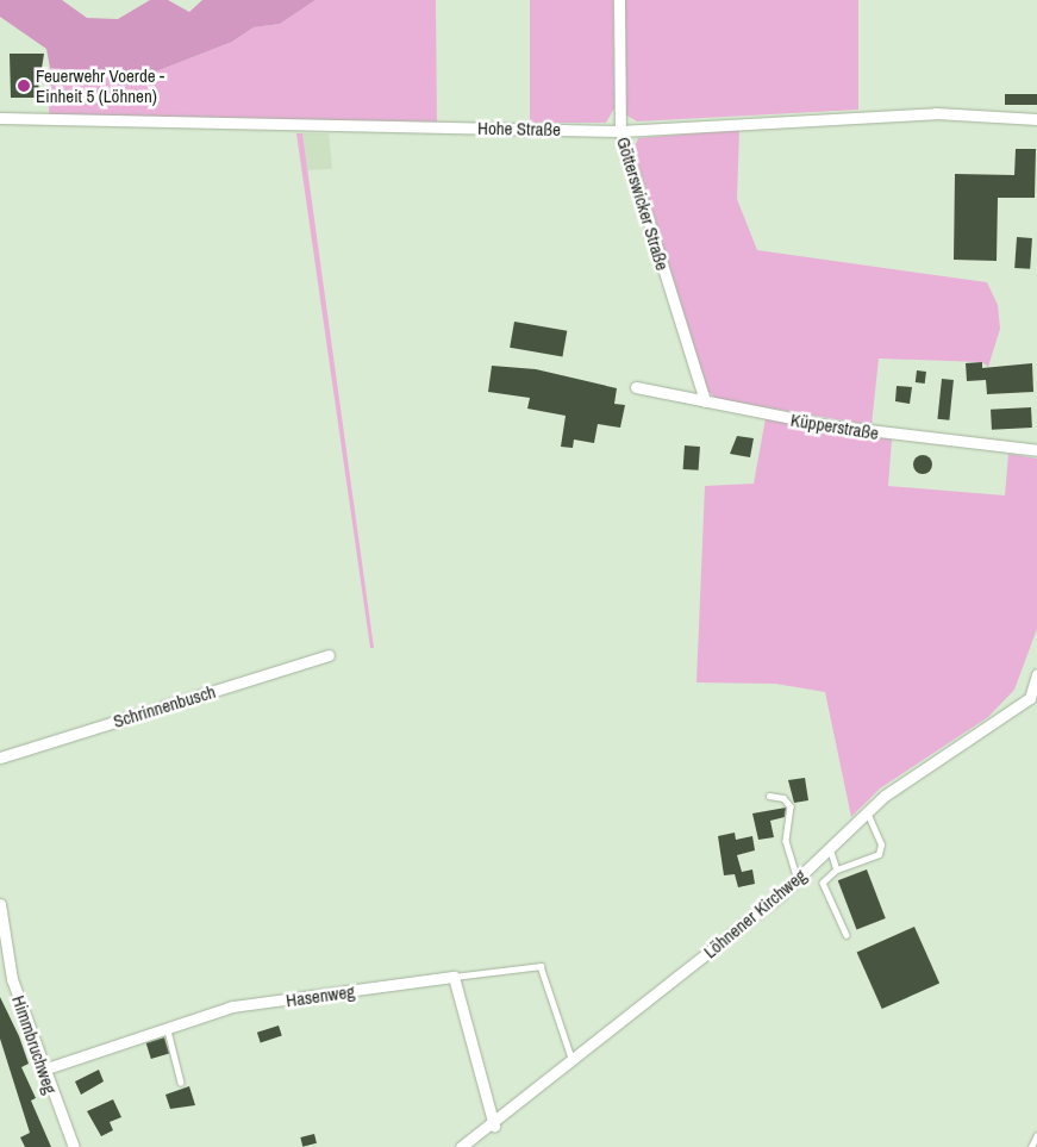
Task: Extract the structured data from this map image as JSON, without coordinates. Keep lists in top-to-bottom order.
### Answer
{
  "streets": {
    "street": [
      "Hohe Straße",
      "Götterswicker Straße",
      "Küpperstraße",
      "Schrinnenbusch",
      "Löhnener Kirchweg",
      "Hasenweg",
      "Himmbruchweg"
    ]
  },
  "crossings": [
    ["Hohe Straße", "Götterswicker Straße"],
    ["Götterswicker Straße", "Küpperstraße"],
    ["Hasenweg", "Himmbruchweg"]
  ],
  "places": ["Feuerwehr Voerde - Einheit 5 (Löhnen)"]
}
